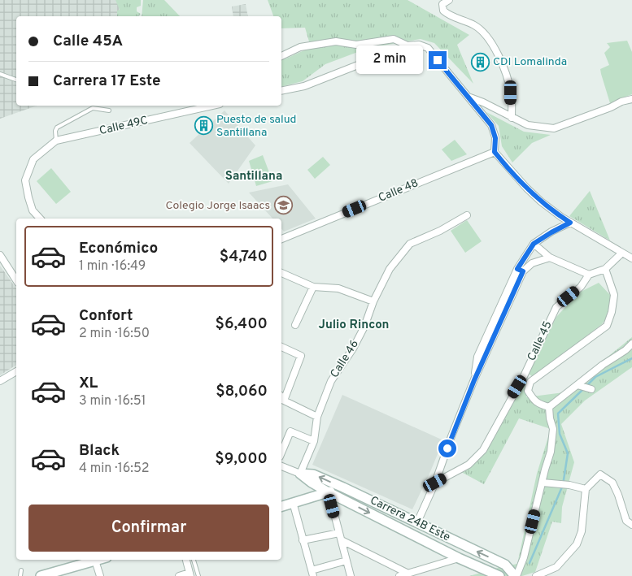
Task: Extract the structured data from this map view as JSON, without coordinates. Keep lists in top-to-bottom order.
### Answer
{
  "streets": {
    "main road": ["Carrera 24B Este"],
    "street": [
      "Calle 49C",
      "Calle 48",
      "Calle 45",
      "Calle 46"
    ]
  },
  "crossings": [
    ["Calle 46", "Carrera 24B Este"]
  ],
  "districts": ["Santillana", "Julio Rincon"],
  "places": {
    "building": ["CDI Lomalinda", "Puesto de salud Santillana"],
    "school or university": ["Colegio Jorge Isaacs"]
  },
  "page": {
    "banner": ["Calle 45A", "Carrera 17 Este"],
    "bubble": "2 min",
    "list": [
      {
        "name": "Económico",
        "note": "1 min · 16:49",
        "value": "$4,740"
      },
      {
        "name": "Confort",
        "note": "2 min · 16:50",
        "value": "$6,400"
      },
      {
        "name": "XL",
        "note": "3 min · 16:51",
        "value": "$8,060"
      },
      {
        "name": "Black",
        "note": "4 min · 16:52",
        "value": "$9,000"
      }
    ],
    "buttons": "Confirmar"
  }
}
